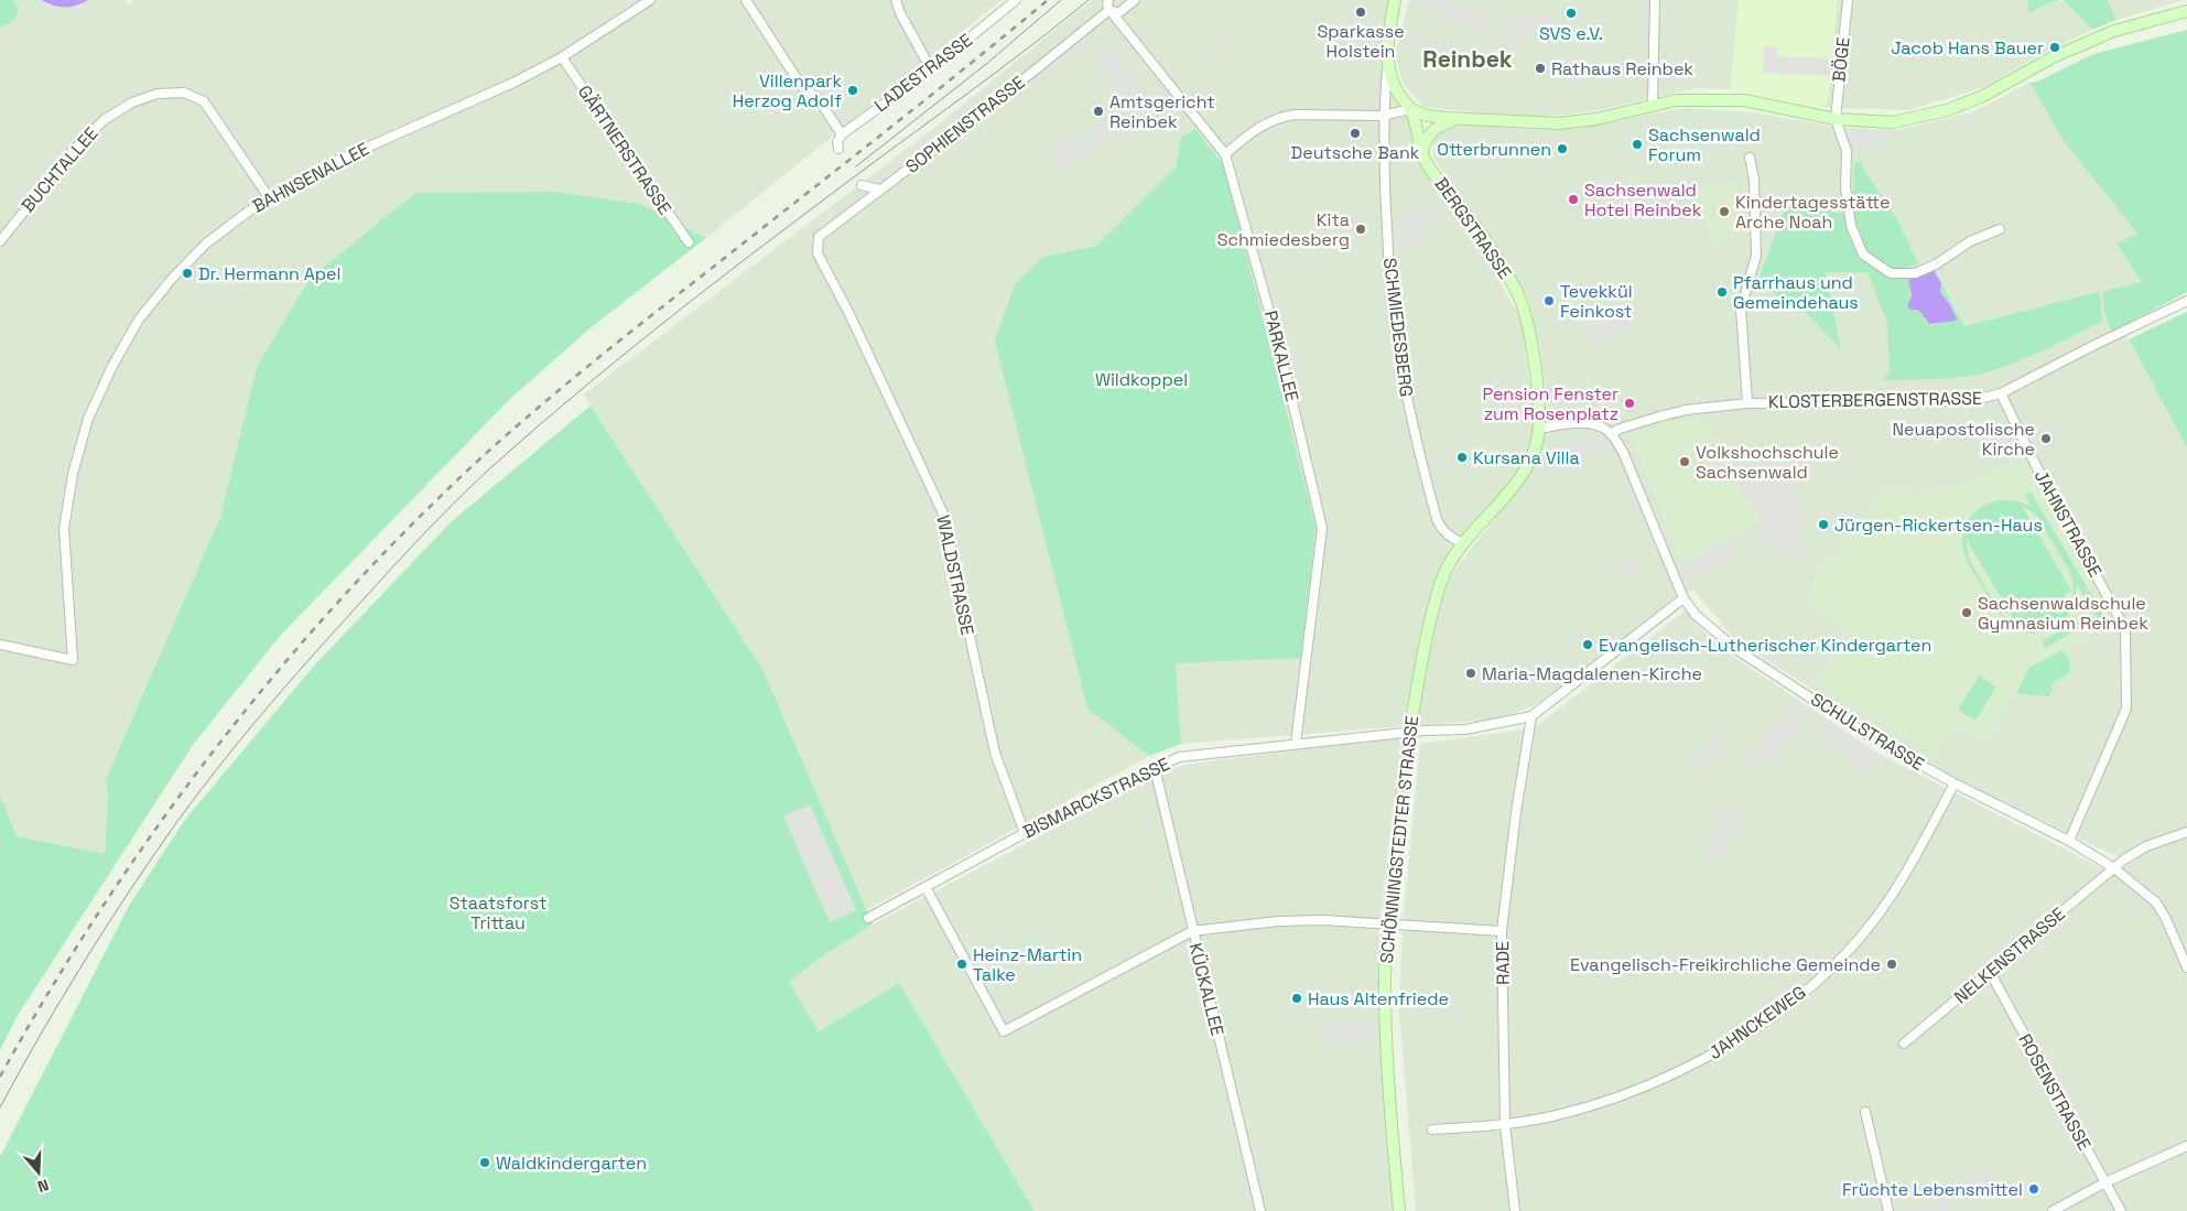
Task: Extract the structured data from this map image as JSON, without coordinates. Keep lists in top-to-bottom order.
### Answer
{
  "streets": {
    "main road": ["BERGSTRASSE", "SCHÖNNINGSTEDTER STRASSE"],
    "street": [
      "BÖGE",
      "LADESTRASSE",
      "SOPHIENSTRASSE",
      "GÄRTNERSTRASSE",
      "BUCHTALLEE",
      "BAHNSENALLEE",
      "SCHMIEDESBERG",
      "PARKALLEE",
      "KLOSTERBERGENSTRASSE",
      "JAHNSTRASSE",
      "WALDSTRASSE",
      "SCHULSTRASSE",
      "BISMARCKSTRASSE",
      "NELKENSTRASSE",
      "RADE",
      "KÜCKALLEE",
      "JAHNCKEWEG",
      "ROSENSTRASSE"
    ]
  },
  "crossings": [
    ["SOPHIENSTRASSE", "PARKALLEE"],
    ["SOPHIENSTRASSE", "WALDSTRASSE"],
    ["GÄRTNERSTRASSE", "BAHNSENALLEE"],
    ["BUCHTALLEE", "BAHNSENALLEE"],
    ["BERGSTRASSE", "SCHMIEDESBERG"],
    ["BERGSTRASSE", "SCHÖNNINGSTEDTER STRASSE"],
    ["SCHMIEDESBERG", "SCHÖNNINGSTEDTER STRASSE"],
    ["PARKALLEE", "BISMARCKSTRASSE"],
    ["KLOSTERBERGENSTRASSE", "JAHNSTRASSE"],
    ["KLOSTERBERGENSTRASSE", "SCHULSTRASSE"],
    ["JAHNSTRASSE", "SCHULSTRASSE"],
    ["WALDSTRASSE", "BISMARCKSTRASSE"],
    ["SCHULSTRASSE", "NELKENSTRASSE"],
    ["SCHULSTRASSE", "JAHNCKEWEG"],
    ["BISMARCKSTRASSE", "SCHÖNNINGSTEDTER STRASSE"],
    ["BISMARCKSTRASSE", "RADE"],
    ["BISMARCKSTRASSE", "KÜCKALLEE"],
    ["NELKENSTRASSE", "ROSENSTRASSE"],
    ["RADE", "JAHNCKEWEG"]
  ],
  "districts": ["Reinbek"],
  "parks": ["Wildkoppel", "Staatsforst Trittau"],
  "places": [
    "Sparkasse Holstein",
    "SVS e.V.",
    "Jacob Hans Bauer",
    "Rathaus Reinbek",
    "Villenpark Herzog Adolf",
    "Amtsgericht Reinbek",
    "Deutsche Bank",
    "Sachsenwald Forum",
    "Otterbrunnen",
    "Sachsenwald Hotel Reinbek",
    "Kindertagesstätte Arche Noah",
    "Kita Schmiedesberg",
    "Dr. Hermann Apel",
    "Pfarrhaus und Gemeindehaus",
    "Tevekkül Feinkost",
    "Pension Fenster zum Rosenplatz",
    "Neuapostolische Kirche",
    "Kursana Villa",
    "Volkshochschule Sachsenwald",
    "Jürgen-Rickertsen-Haus",
    "Sachsenwaldschule Gymnasium Reinbek",
    "Evangelisch-Lutherischer Kindergarten",
    "Maria-Magdalenen-Kirche",
    "Heinz-Martin Talke",
    "Evangelisch-Freikirchliche Gemeinde",
    "Haus Altenfriede",
    "Waldkindergarten",
    "Früchte Lebensmittel"
  ],
  "north": "bottom"
}
